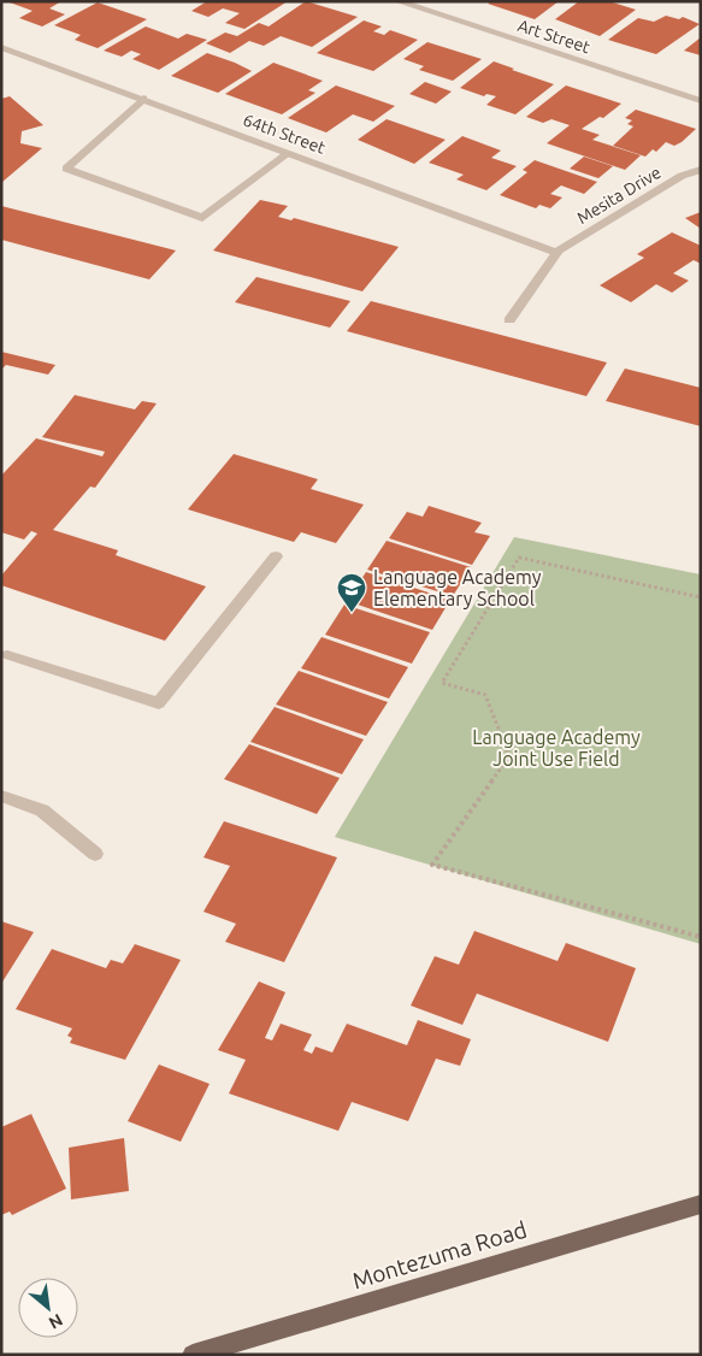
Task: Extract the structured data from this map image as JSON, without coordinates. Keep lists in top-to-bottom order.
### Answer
{
  "streets": {
    "main road": ["Montezuma Road"],
    "street": ["Art Street", "64th Street", "Mesita Drive"]
  },
  "crossings": [
    ["64th Street", "Mesita Drive"]
  ],
  "parks": ["Language Academy Joint Use Field"],
  "places": {
    "school or university": ["Language Academy Elementary School"]
  },
  "north": "bottom right"
}
